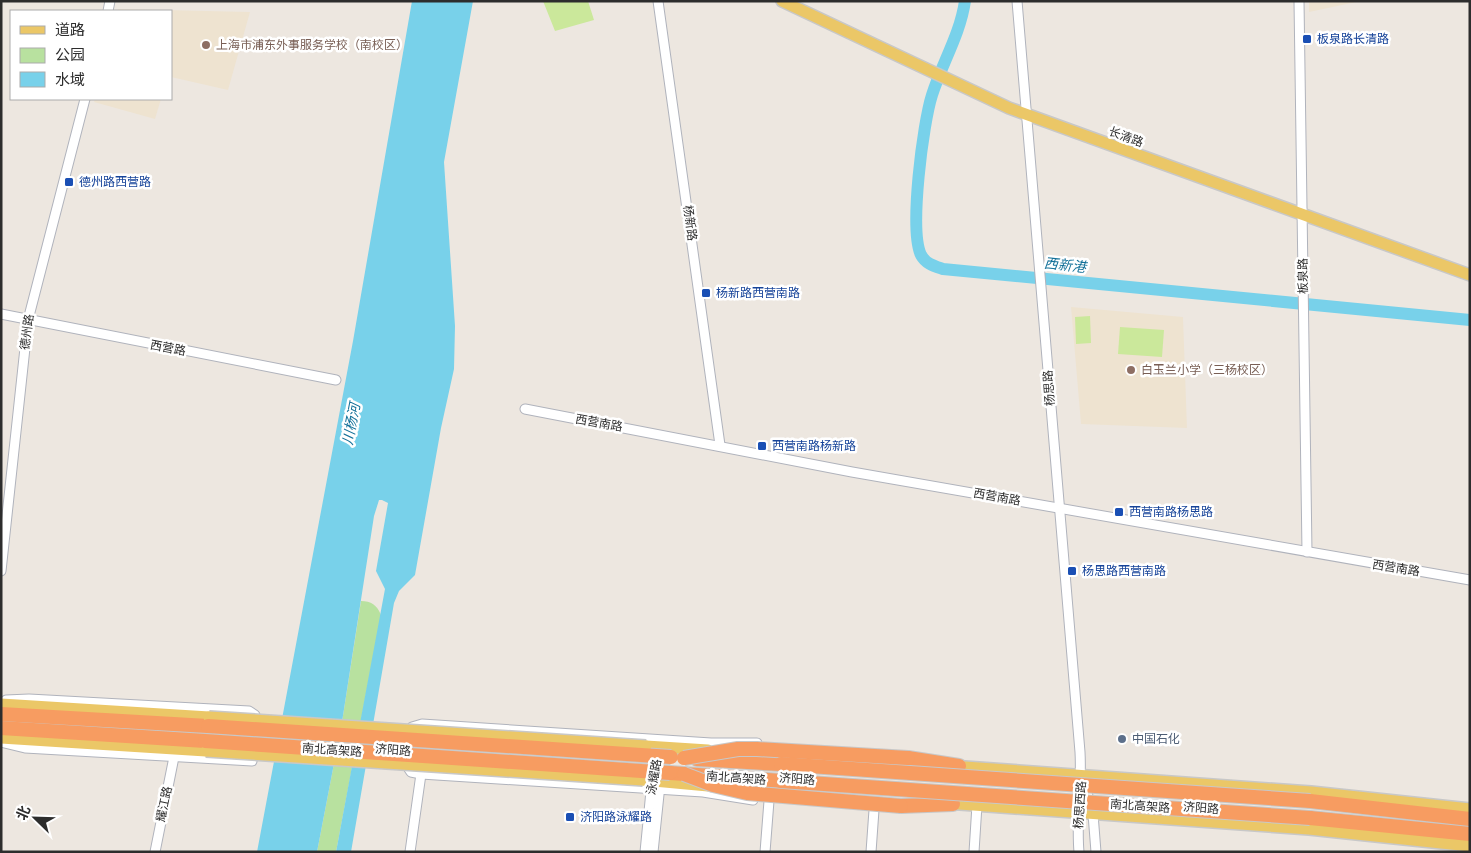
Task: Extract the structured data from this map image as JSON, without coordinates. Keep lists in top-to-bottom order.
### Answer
{
  "streets": {
    "highway": ["南北高架路"],
    "main road": ["长清路", "济阳路"],
    "street": [
      "杨新路",
      "板泉路",
      "德州路",
      "西营路",
      "杨思路",
      "西营南路",
      "泳耀路",
      "耀江路",
      "杨思西路"
    ]
  },
  "crossings": [
    ["长清路", "板泉路"],
    ["长清路", "杨思路"],
    ["杨新路", "西营南路"],
    ["板泉路", "西营南路"],
    ["德州路", "西营路"],
    ["杨思路", "西营南路"],
    ["杨思路", "济阳路"],
    ["杨思路", "杨思西路"],
    ["济阳路", "泳耀路"],
    ["济阳路", "杨思西路"]
  ],
  "water": ["西新港", "川杨河"],
  "places": {
    "transit": [
      "板泉路长清路",
      "德州路西营路",
      "杨新路西营南路",
      "西营南路杨新路",
      "西营南路杨思路",
      "杨思路西营南路",
      "济阳路泳耀路"
    ],
    "other": ["上海市浦东外事服务学校（南校区）", "白玉兰小学（三杨校区）", "中国石化"]
  },
  "legend": ["道路", "公园", "水域"],
  "north": "top left"
}
